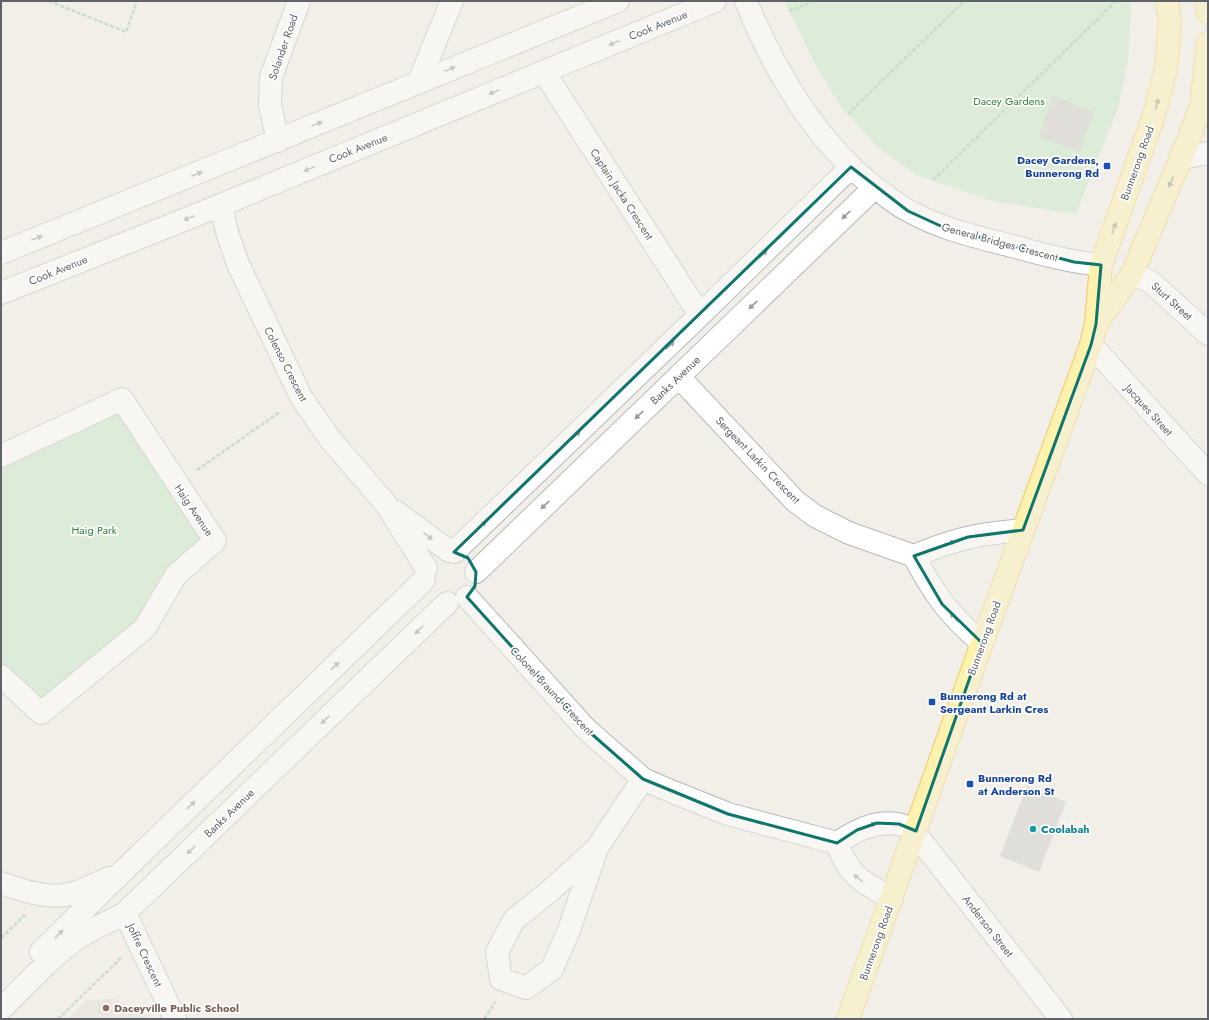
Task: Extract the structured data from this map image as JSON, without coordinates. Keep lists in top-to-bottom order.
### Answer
{
  "streets": {
    "main road": ["Bunnerong Road"],
    "street": [
      "Cook Avenue",
      "Solander Road",
      "Captain Jacka Crescent",
      "General Bridges Crescent",
      "Sturt Street",
      "Colenso Crescent",
      "Banks Avenue",
      "Jacques Street",
      "Sergeant Larkin Crescent",
      "Haig Avenue",
      "Colonel Braund Crescent",
      "Anderson Street",
      "Joffre Crescent"
    ]
  },
  "crossings": [
    ["Cook Avenue", "Captain Jacka Crescent"],
    ["Cook Avenue", "Colenso Crescent"],
    ["Bunnerong Road", "General Bridges Crescent"],
    ["Bunnerong Road", "Sturt Street"],
    ["Bunnerong Road", "Jacques Street"],
    ["Bunnerong Road", "Anderson Street"],
    ["General Bridges Crescent", "Banks Avenue"],
    ["Colenso Crescent", "Banks Avenue"],
    ["Colenso Crescent", "Colonel Braund Crescent"],
    ["Banks Avenue", "Sergeant Larkin Crescent"],
    ["Banks Avenue", "Colonel Braund Crescent"],
    ["Banks Avenue", "Joffre Crescent"]
  ],
  "parks": ["Dacey Gardens", "Haig Park"],
  "places": {
    "transit": ["Dacey Gardens, Bunnerong Rd", "Bunnerong Rd at Sergeant Larkin Cres", "Bunnerong Rd at Anderson St"],
    "other": ["Coolabah", "Daceyville Public School"]
  }
}
